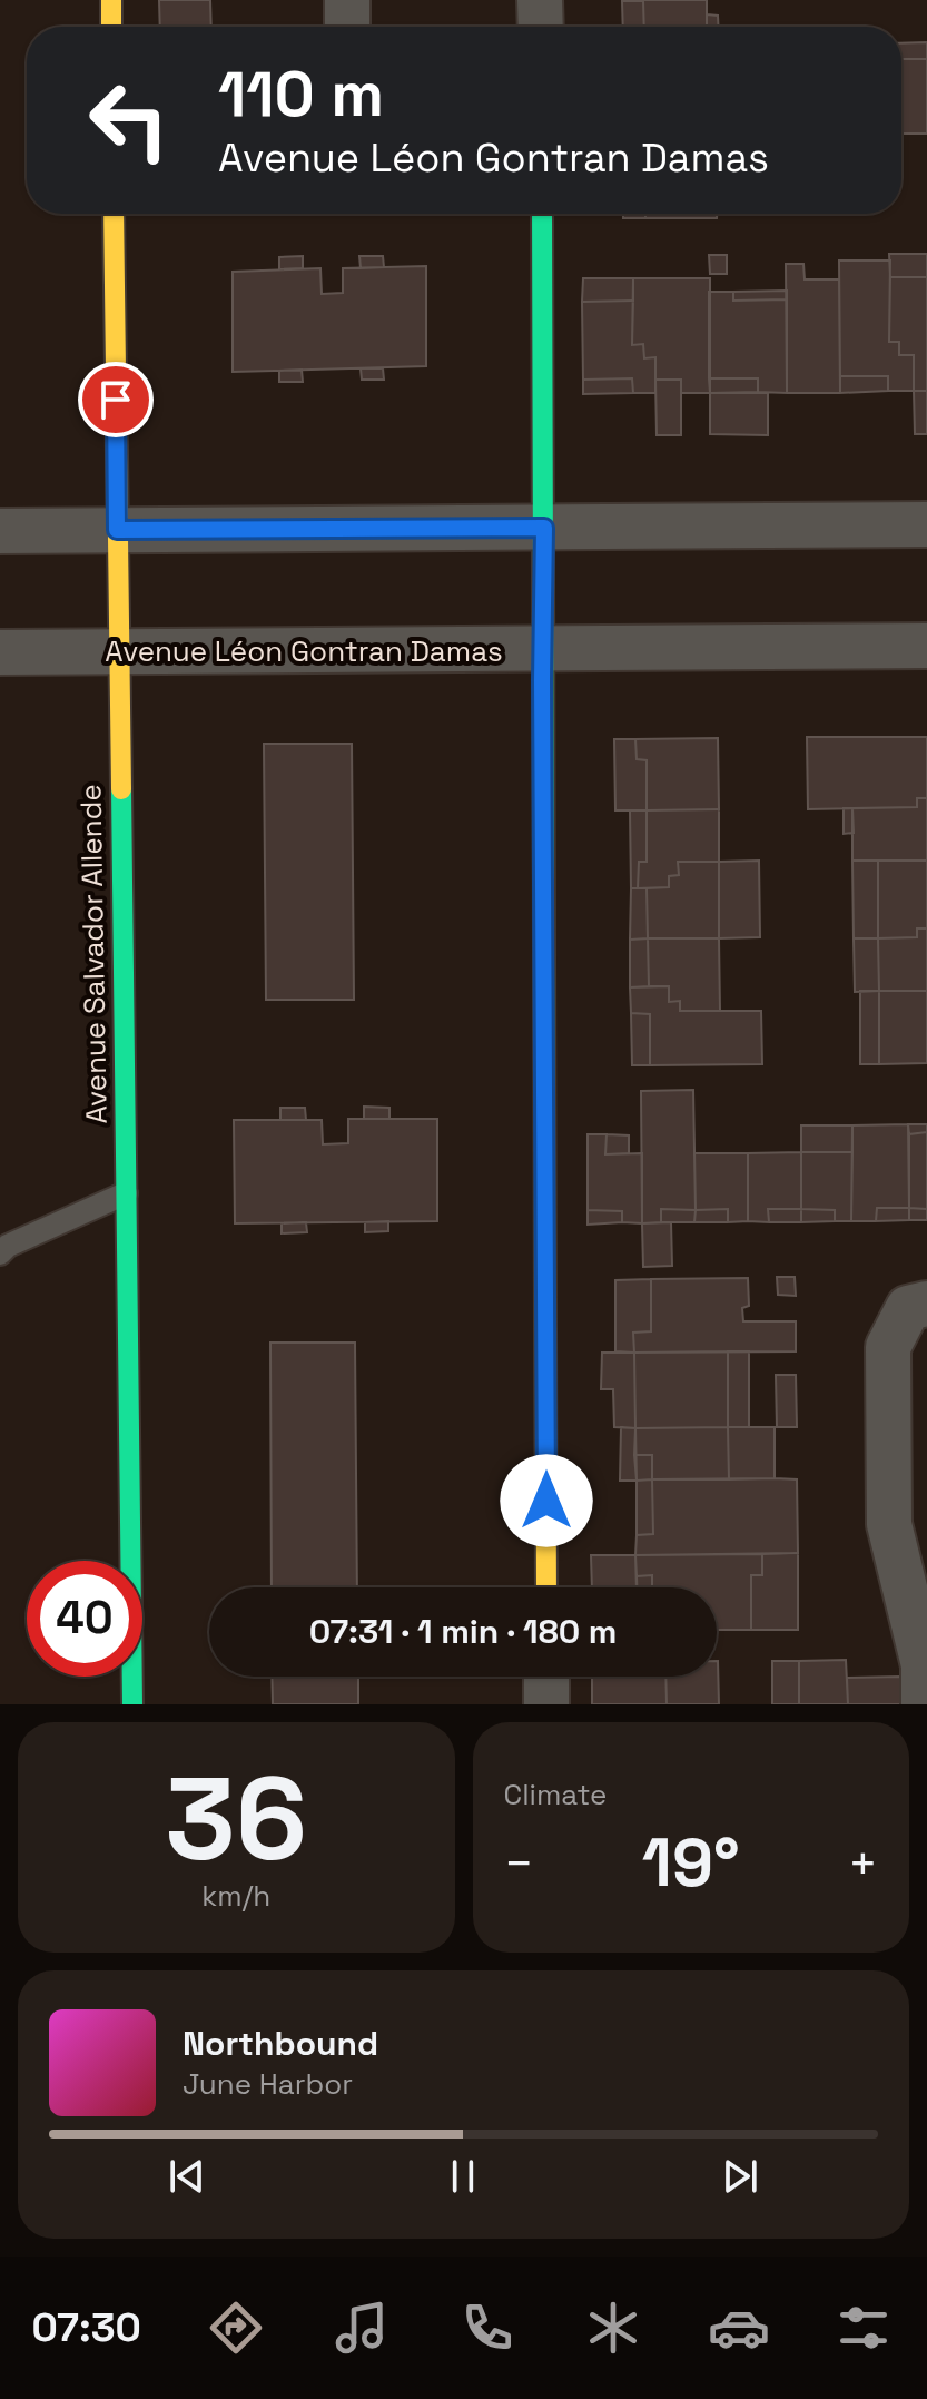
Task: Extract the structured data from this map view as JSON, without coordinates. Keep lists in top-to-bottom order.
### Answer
{
  "streets": {
    "main road": ["Avenue Salvador Allende"],
    "street": ["Avenue Léon Gontran Damas"]
  },
  "crossings": [
    ["Avenue Léon Gontran Damas", "Avenue Salvador Allende"]
  ],
  "page": {
    "turn": ["110 m", "Avenue Léon Gontran Damas"],
    "limit": "40",
    "trip": "07:31 · 1 min · 180 m",
    "tile": [
      ["36", "km/h"],
      "Climate"
    ],
    "heat": ["−", "19°", "+"],
    "song": ["Northbound", "June Harbor"],
    "tabs": "07:30"
  }
}
